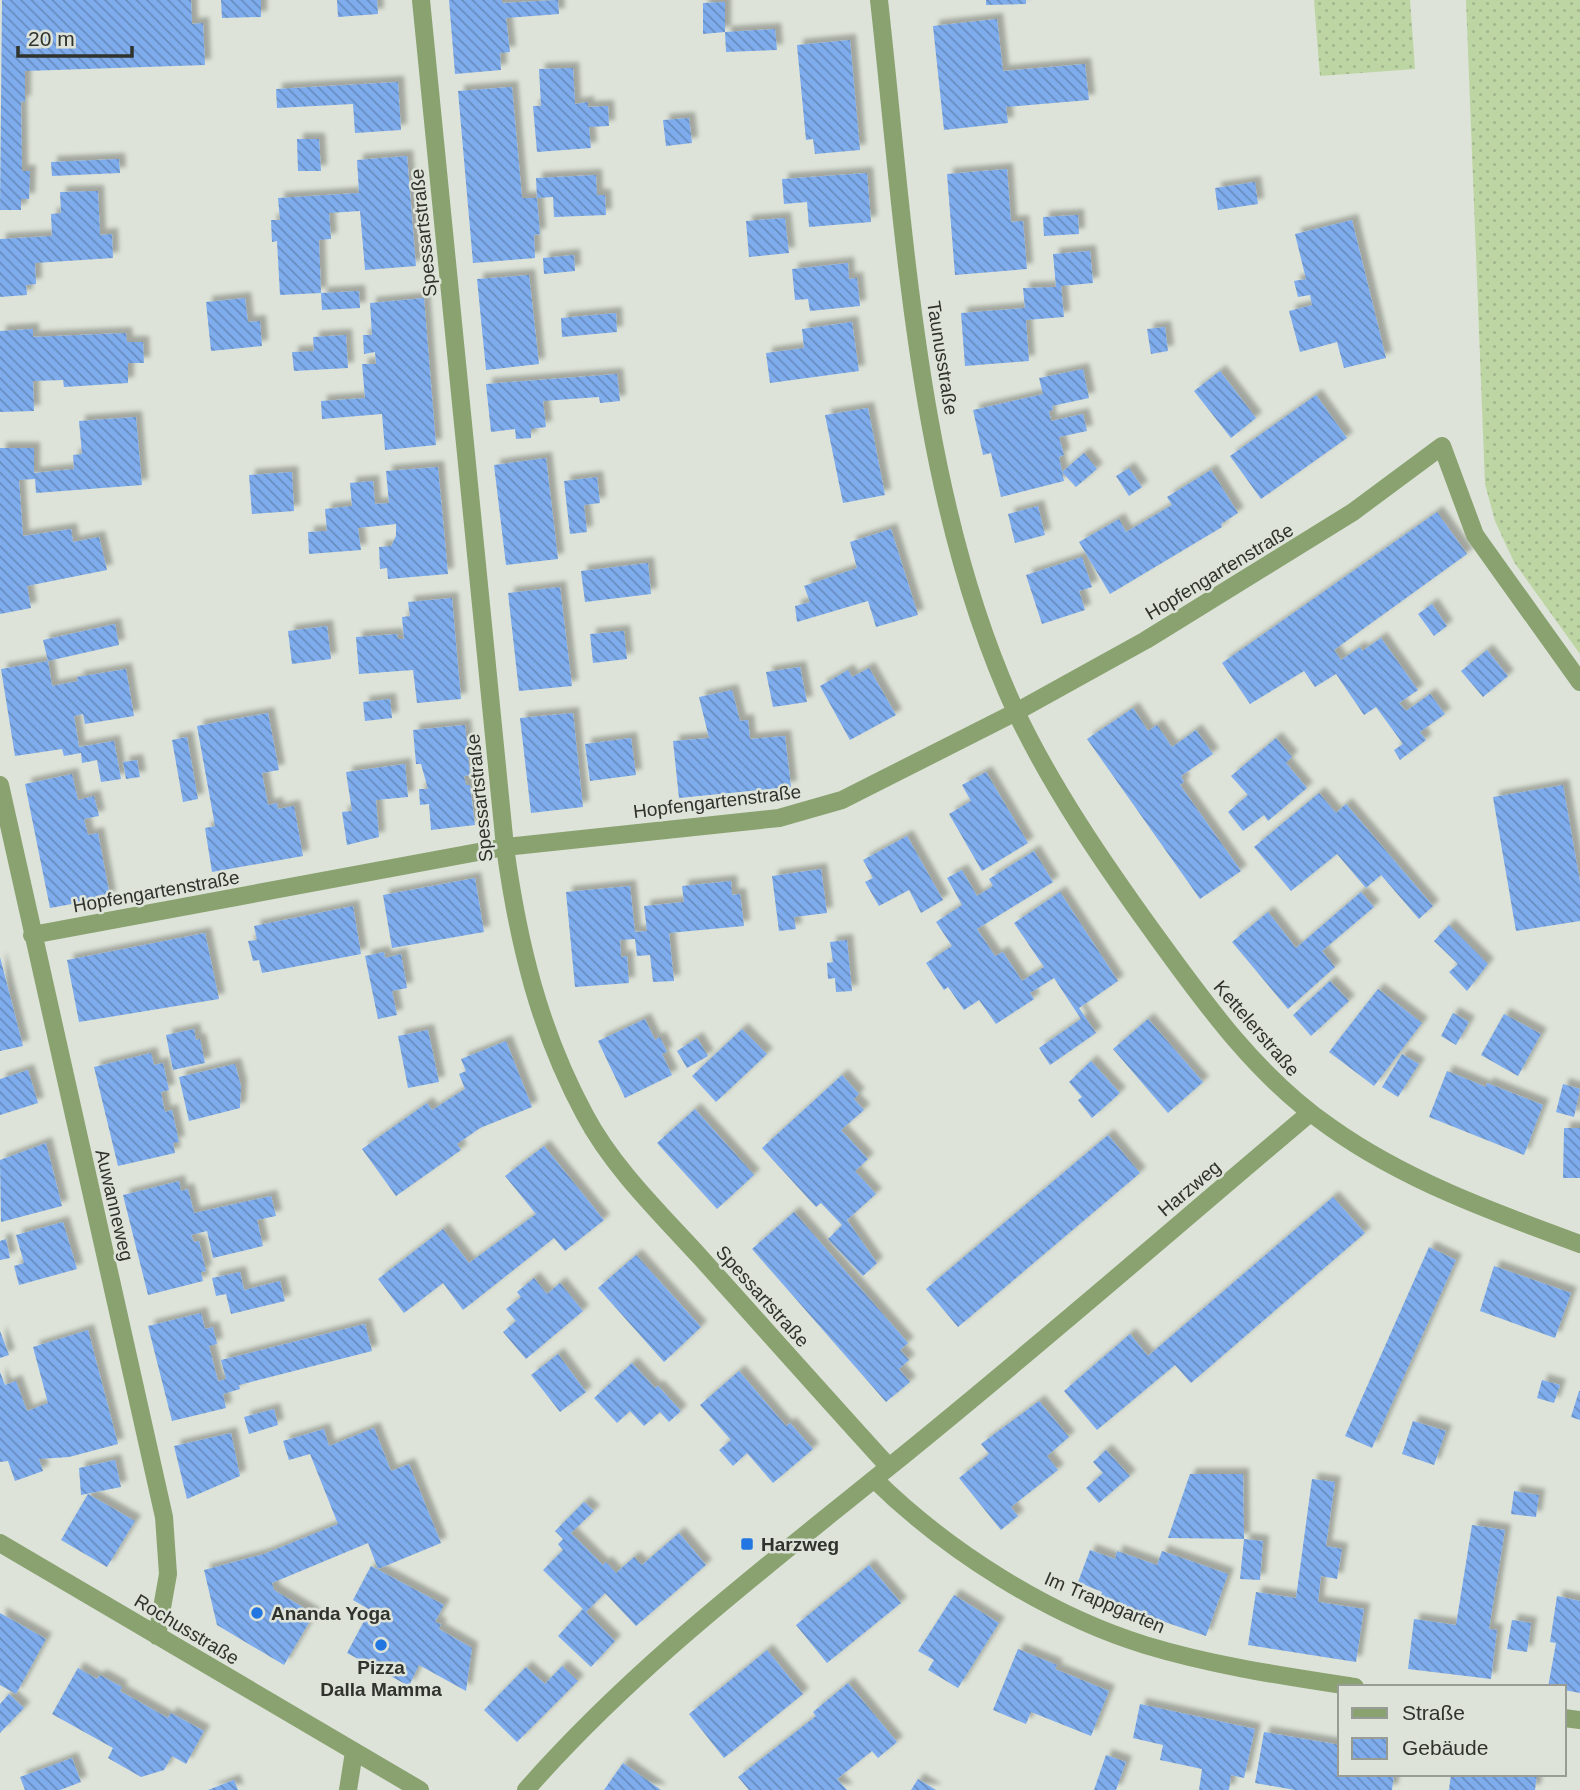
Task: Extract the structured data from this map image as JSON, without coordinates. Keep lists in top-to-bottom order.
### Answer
{
  "streets": {
    "street": [
      "Spessartstraße",
      "Taunusstraße",
      "Hopfengartenstraße",
      "Kettelerstraße",
      "Harzweg",
      "Auwanneweg",
      "Im Trappgarten",
      "Rochusstraße"
    ]
  },
  "crossings": [
    ["Spessartstraße", "Hopfengartenstraße"],
    ["Spessartstraße", "Harzweg"],
    ["Taunusstraße", "Hopfengartenstraße"],
    ["Taunusstraße", "Kettelerstraße"],
    ["Hopfengartenstraße", "Kettelerstraße"],
    ["Hopfengartenstraße", "Auwanneweg"],
    ["Kettelerstraße", "Harzweg"],
    ["Harzweg", "Im Trappgarten"],
    ["Auwanneweg", "Rochusstraße"]
  ],
  "places": {
    "transit": ["Harzweg"],
    "other": ["Ananda Yoga", "Pizza Dalla Mamma"]
  },
  "legend": ["Straße", "Gebäude"],
  "scale_bar": "20 m"
}
